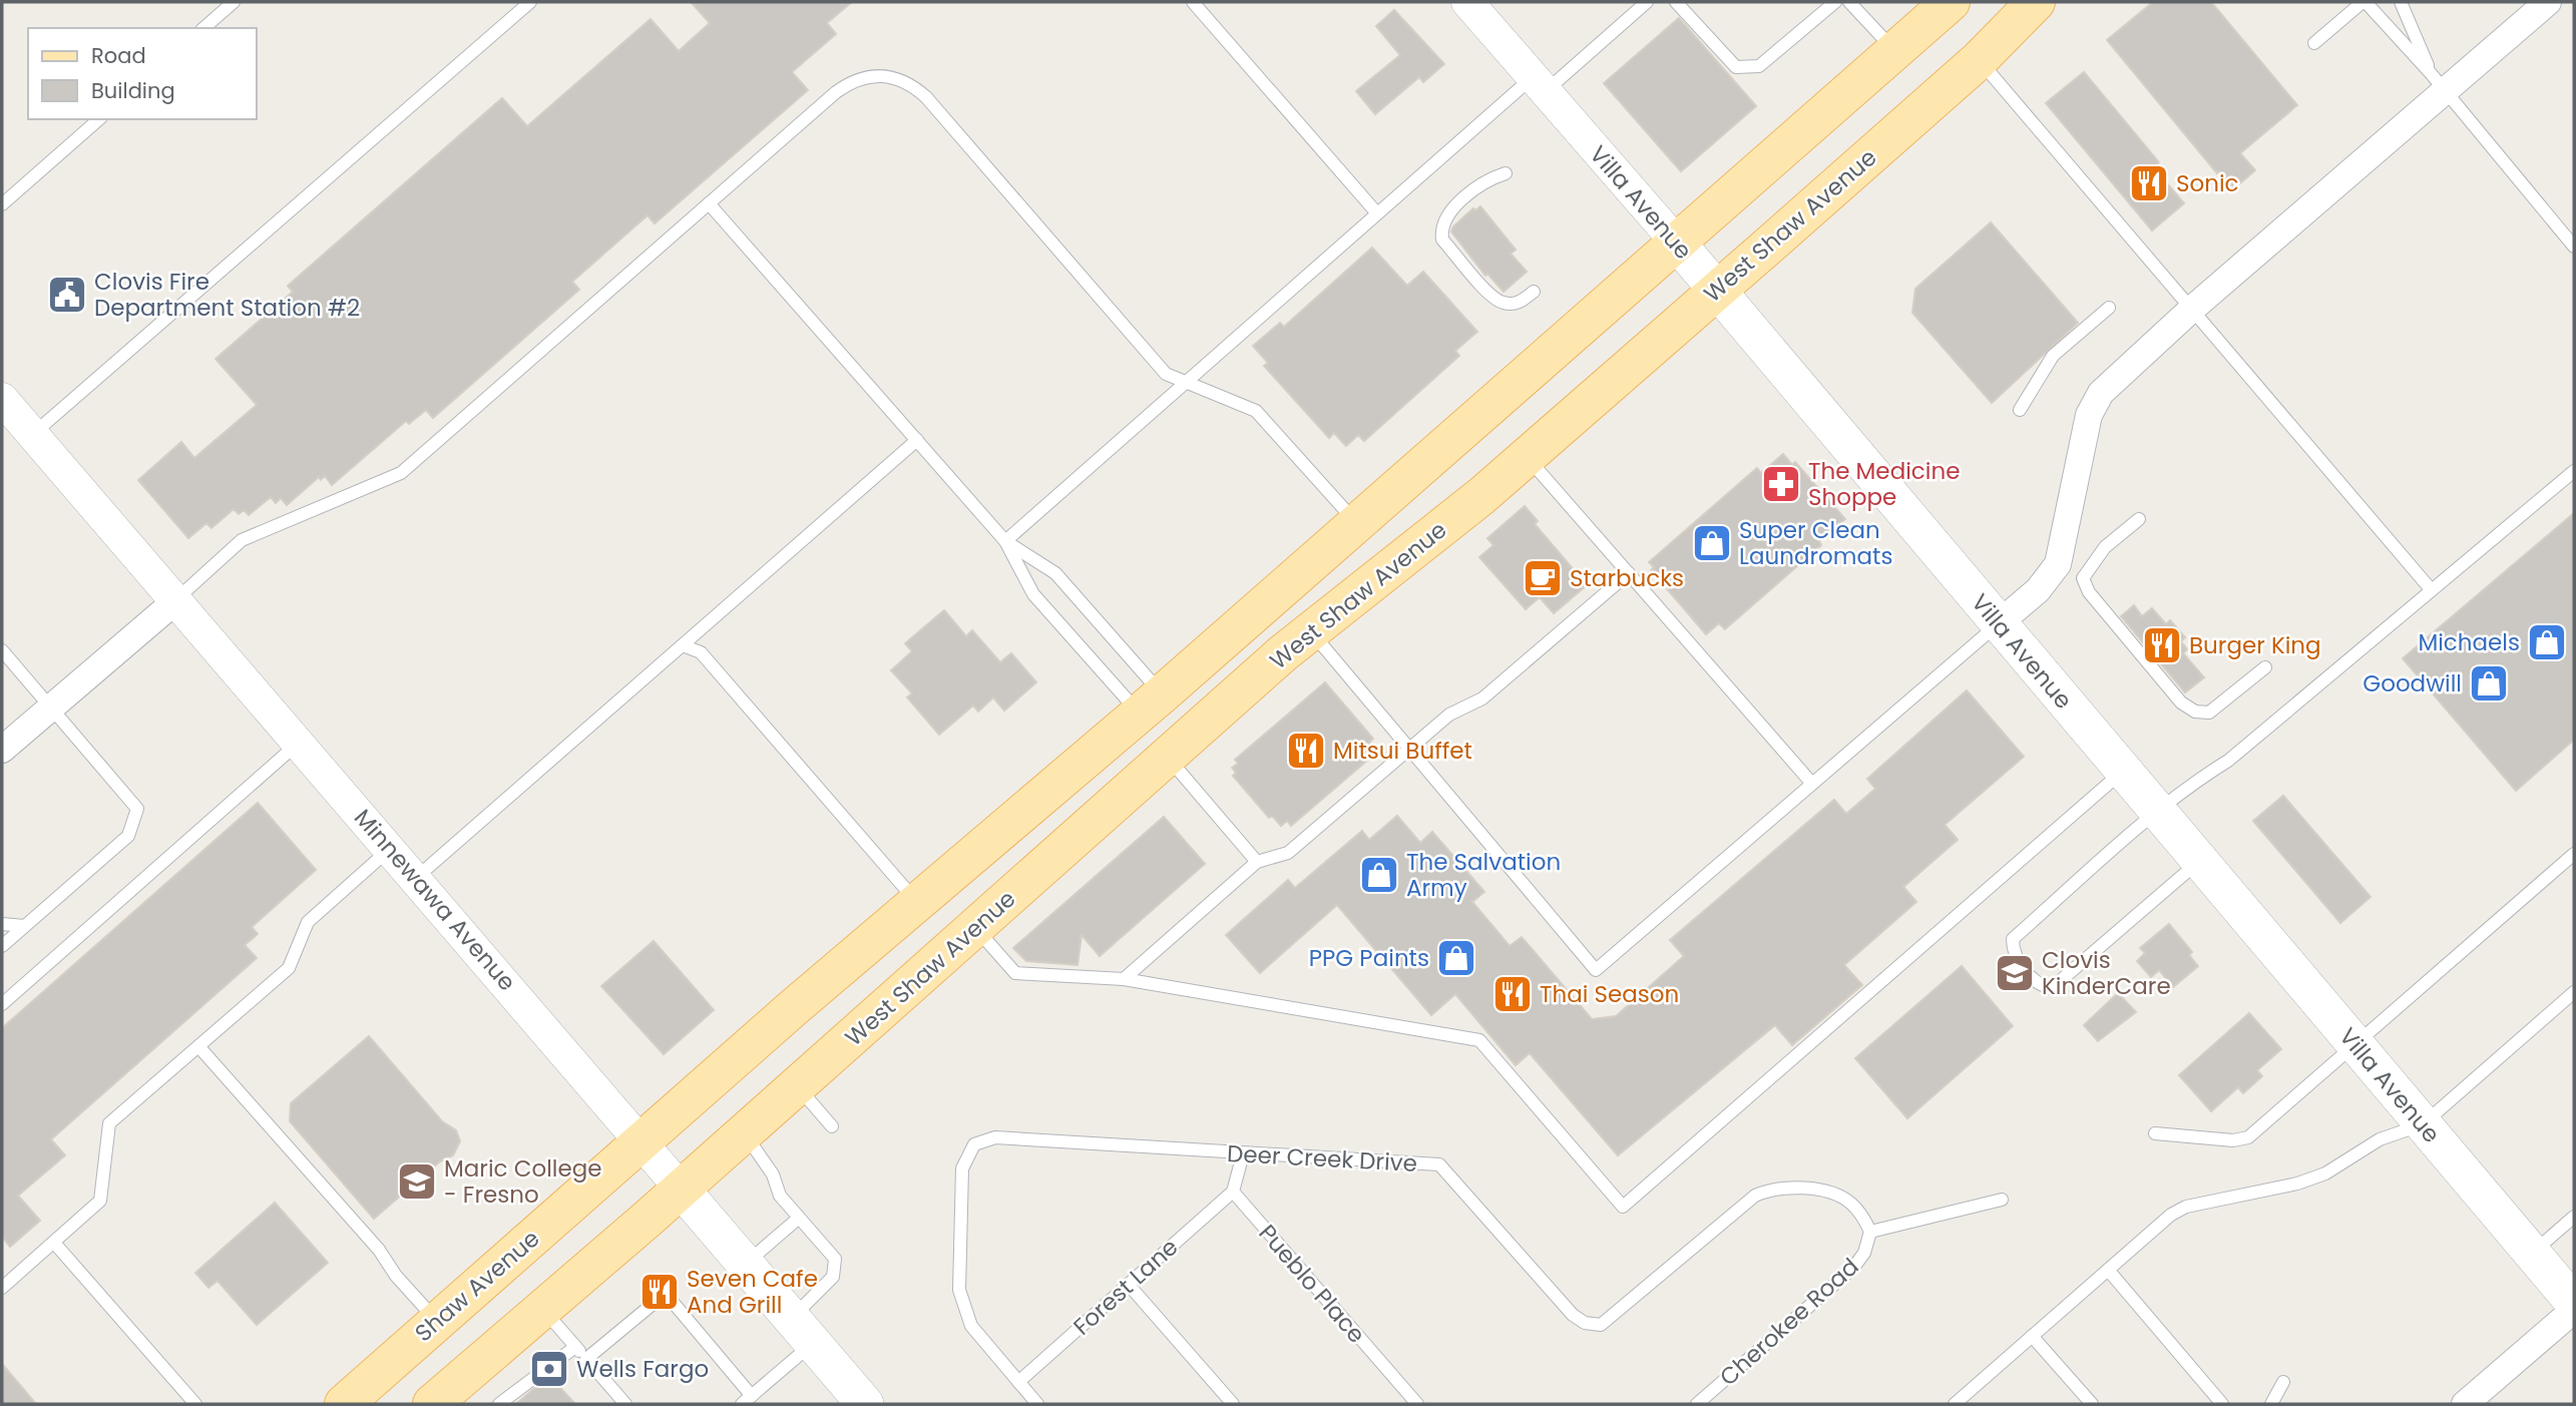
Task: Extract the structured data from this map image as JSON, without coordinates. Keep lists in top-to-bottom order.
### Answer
{
  "streets": {
    "main road": [
      "Villa Avenue",
      "West Shaw Avenue",
      "Minnewawa Avenue",
      "Shaw Avenue"
    ],
    "lane": [
      "Deer Creek Drive",
      "Pueblo Place",
      "Forest Lane",
      "Cherokee Road"
    ]
  },
  "crossings": [
    ["Villa Avenue", "West Shaw Avenue"],
    ["West Shaw Avenue", "Minnewawa Avenue"],
    ["Minnewawa Avenue", "Shaw Avenue"],
    ["Deer Creek Drive", "Forest Lane"],
    ["Deer Creek Drive", "Cherokee Road"],
    ["Pueblo Place", "Forest Lane"]
  ],
  "places": {
    "restaurant": [
      "Sonic",
      "Burger King",
      "Mitsui Buffet",
      "Thai Season",
      "Seven Cafe And Grill"
    ],
    "public building": ["Clovis Fire Department Station #2"],
    "pharmacy": ["The Medicine Shoppe"],
    "shop": [
      "Super Clean Laundromats",
      "Michaels",
      "Goodwill",
      "The Salvation Army",
      "PPG Paints"
    ],
    "cafe": ["Starbucks"],
    "school or university": ["Clovis KinderCare", "Maric College - Fresno"],
    "bank": ["Wells Fargo"]
  },
  "legend": ["Road", "Building"]
}
